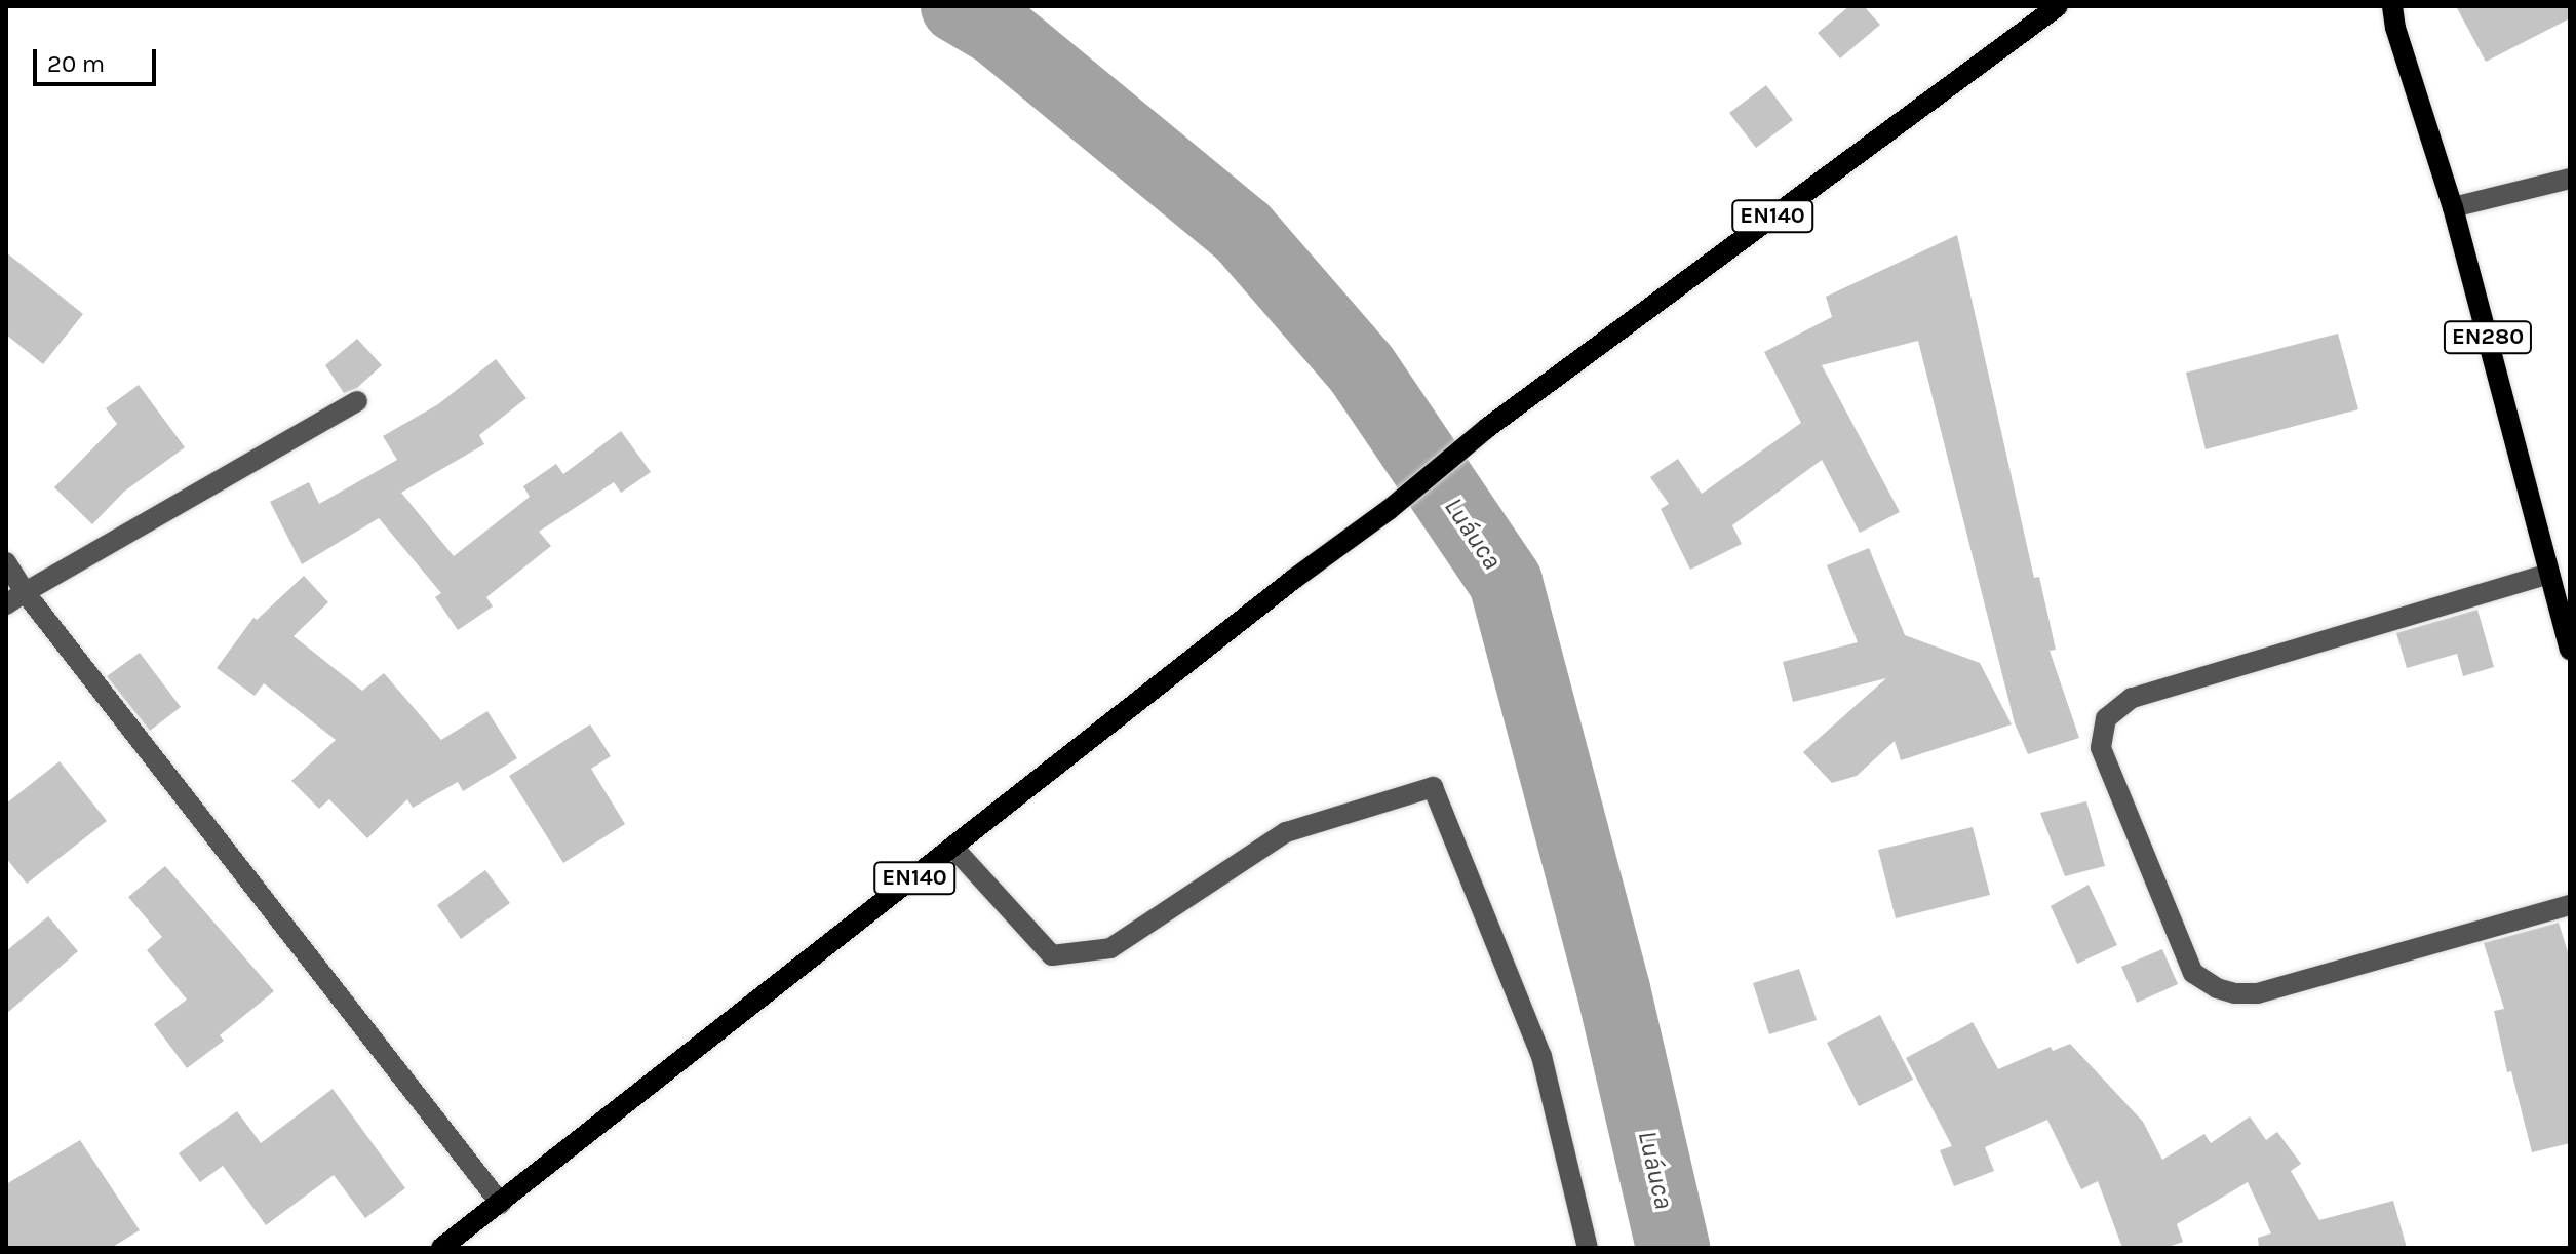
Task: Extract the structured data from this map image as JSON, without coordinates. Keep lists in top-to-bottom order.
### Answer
{
  "streets": {
    "main road": ["EN140", "EN280"]
  },
  "water": ["Luáuca"],
  "scale_bar": "20 m"
}
